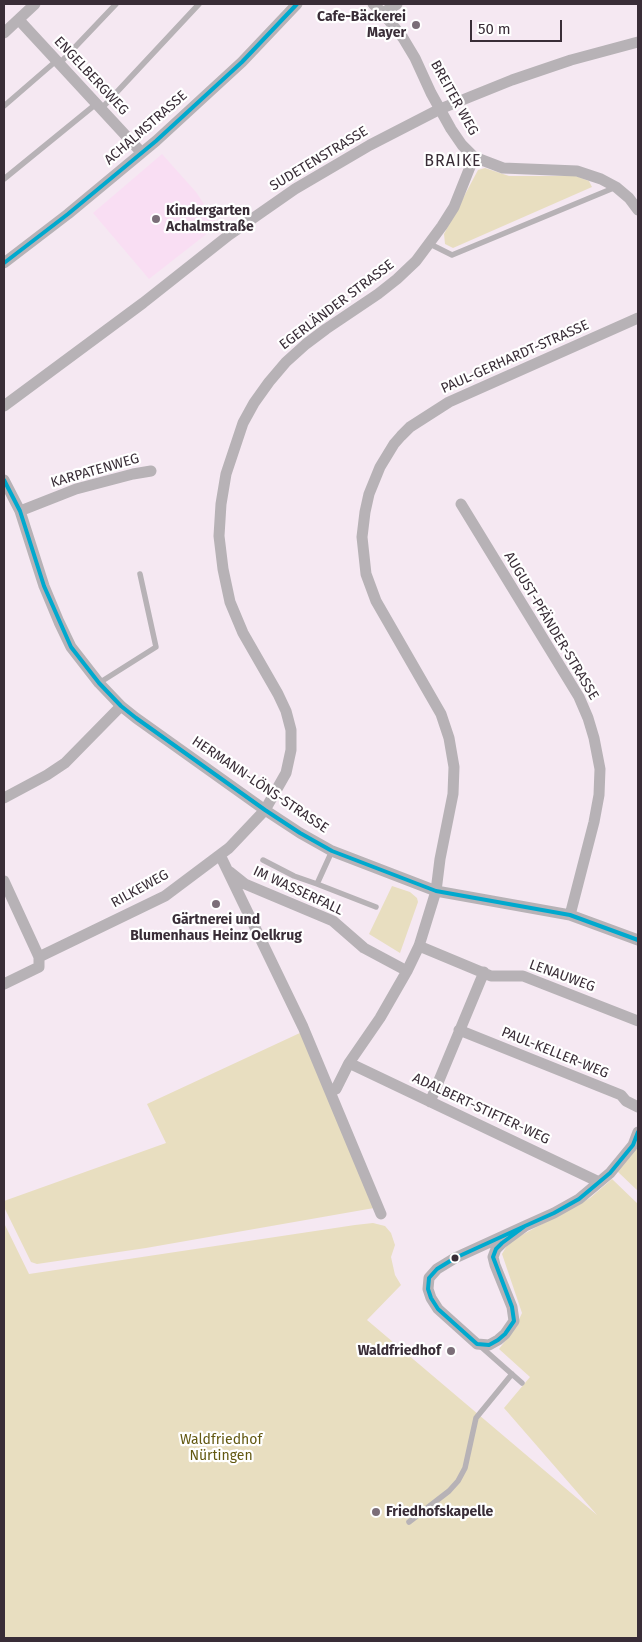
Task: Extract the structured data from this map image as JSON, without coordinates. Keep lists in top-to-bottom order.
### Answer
{
  "streets": {
    "street": [
      "ENGELBERGWEG",
      "BREITER WEG",
      "ACHALMSTRASSE",
      "SUDETENSTRASSE",
      "EGERLÄNDER STRASSE",
      "PAUL-GERHARDT-STRASSE",
      "KARPATENWEG",
      "AUGUST-PFÄNDER-STRASSE",
      "HERMANN-LÖNS-STRASSE",
      "RILKEWEG",
      "IM WASSERFALL",
      "LENAUWEG",
      "PAUL-KELLER-WEG",
      "ADALBERT-STIFTER-WEG"
    ]
  },
  "crossings": [
    ["ENGELBERGWEG", "ACHALMSTRASSE"],
    ["BREITER WEG", "SUDETENSTRASSE"],
    ["BREITER WEG", "EGERLÄNDER STRASSE"],
    ["EGERLÄNDER STRASSE", "HERMANN-LÖNS-STRASSE"],
    ["EGERLÄNDER STRASSE", "RILKEWEG"],
    ["PAUL-GERHARDT-STRASSE", "HERMANN-LÖNS-STRASSE"],
    ["PAUL-GERHARDT-STRASSE", "IM WASSERFALL"],
    ["PAUL-GERHARDT-STRASSE", "LENAUWEG"],
    ["PAUL-GERHARDT-STRASSE", "ADALBERT-STIFTER-WEG"],
    ["KARPATENWEG", "HERMANN-LÖNS-STRASSE"],
    ["AUGUST-PFÄNDER-STRASSE", "HERMANN-LÖNS-STRASSE"],
    ["HERMANN-LÖNS-STRASSE", "RILKEWEG"]
  ],
  "districts": ["BRAIKE"],
  "parks": ["Waldfriedhof Nürtingen"],
  "places": [
    "Cafe-Bäckerei Mayer",
    "Kindergarten Achalmstraße",
    "Gärtnerei und Blumenhaus Heinz Oelkrug",
    "Waldfriedhof",
    "Friedhofskapelle"
  ],
  "scale_bar": "50 m"
}
